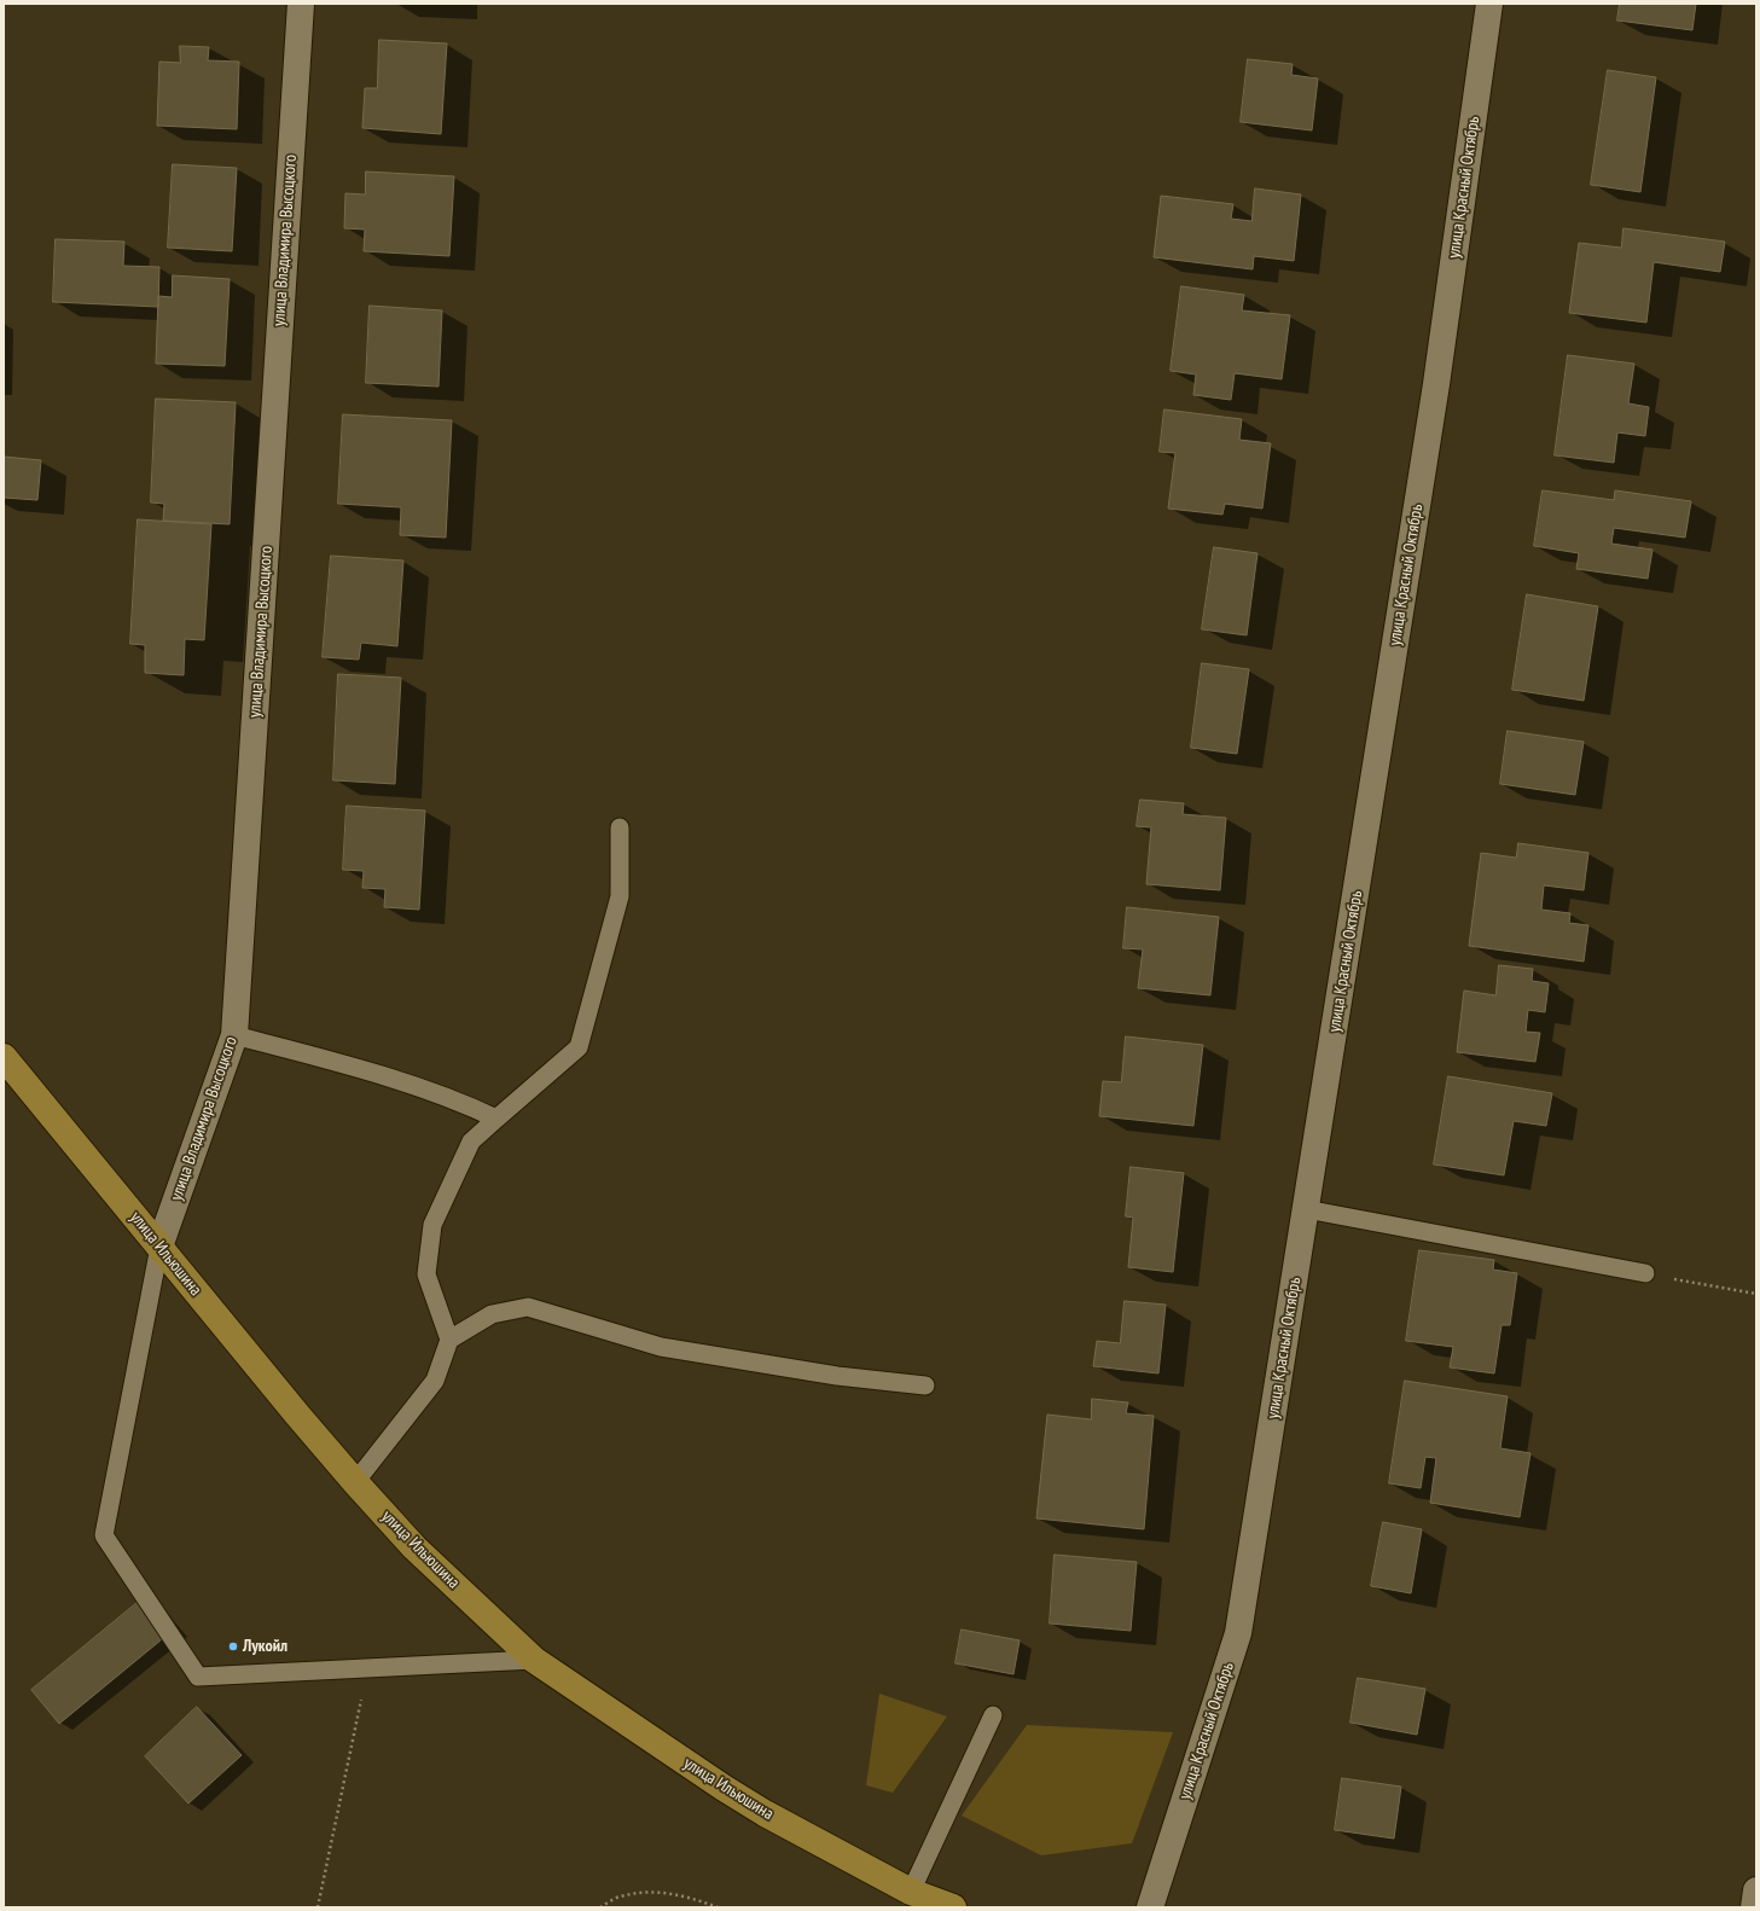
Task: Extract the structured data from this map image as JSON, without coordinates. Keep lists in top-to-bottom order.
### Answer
{
  "streets": {
    "highway": ["улица Ильюшина"],
    "street": ["улица Красный Октябрь", "улица Владимира Высоцкого"]
  },
  "crossings": [
    ["улица Владимира Высоцкого", "улица Ильюшина"]
  ],
  "places": ["Лукойл"]
}
